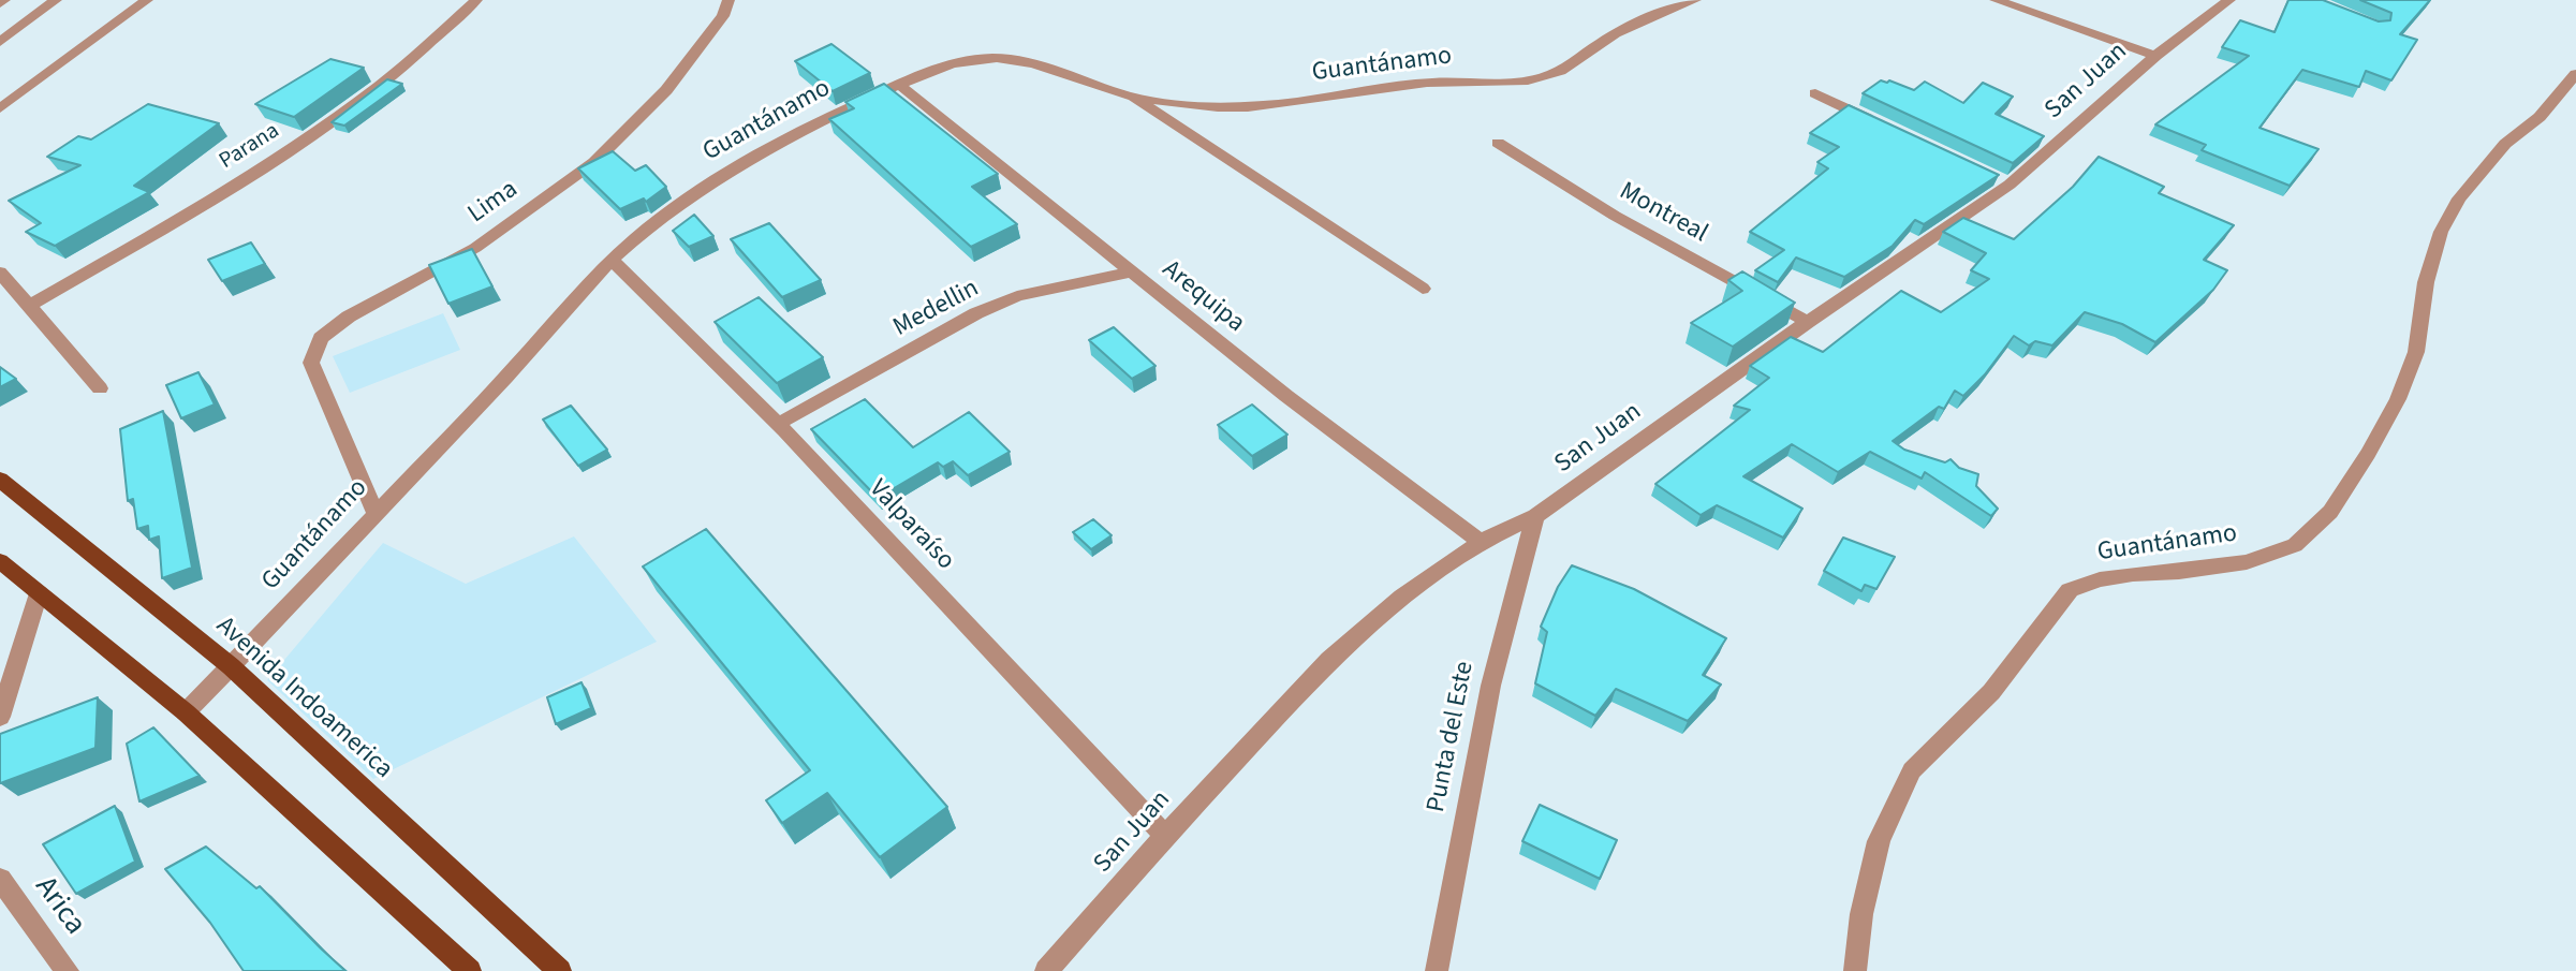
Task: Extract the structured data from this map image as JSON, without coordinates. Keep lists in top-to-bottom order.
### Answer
{
  "streets": {
    "main road": ["Avenida Indoamerica"],
    "street": [
      "Guantánamo",
      "San Juan",
      "Parana",
      "Lima",
      "Montreal",
      "Arequipa",
      "Medellin",
      "Valparaíso",
      "Punta del Este",
      "Arica"
    ]
  },
  "crossings": [
    ["Guantánamo", "Lima"],
    ["Guantánamo", "Arequipa"],
    ["Guantánamo", "Valparaíso"],
    ["Guantánamo", "Avenida Indoamerica"],
    ["San Juan", "Montreal"],
    ["San Juan", "Arequipa"],
    ["San Juan", "Valparaíso"],
    ["San Juan", "Punta del Este"],
    ["Arequipa", "Medellin"],
    ["Medellin", "Valparaíso"]
  ]
}
